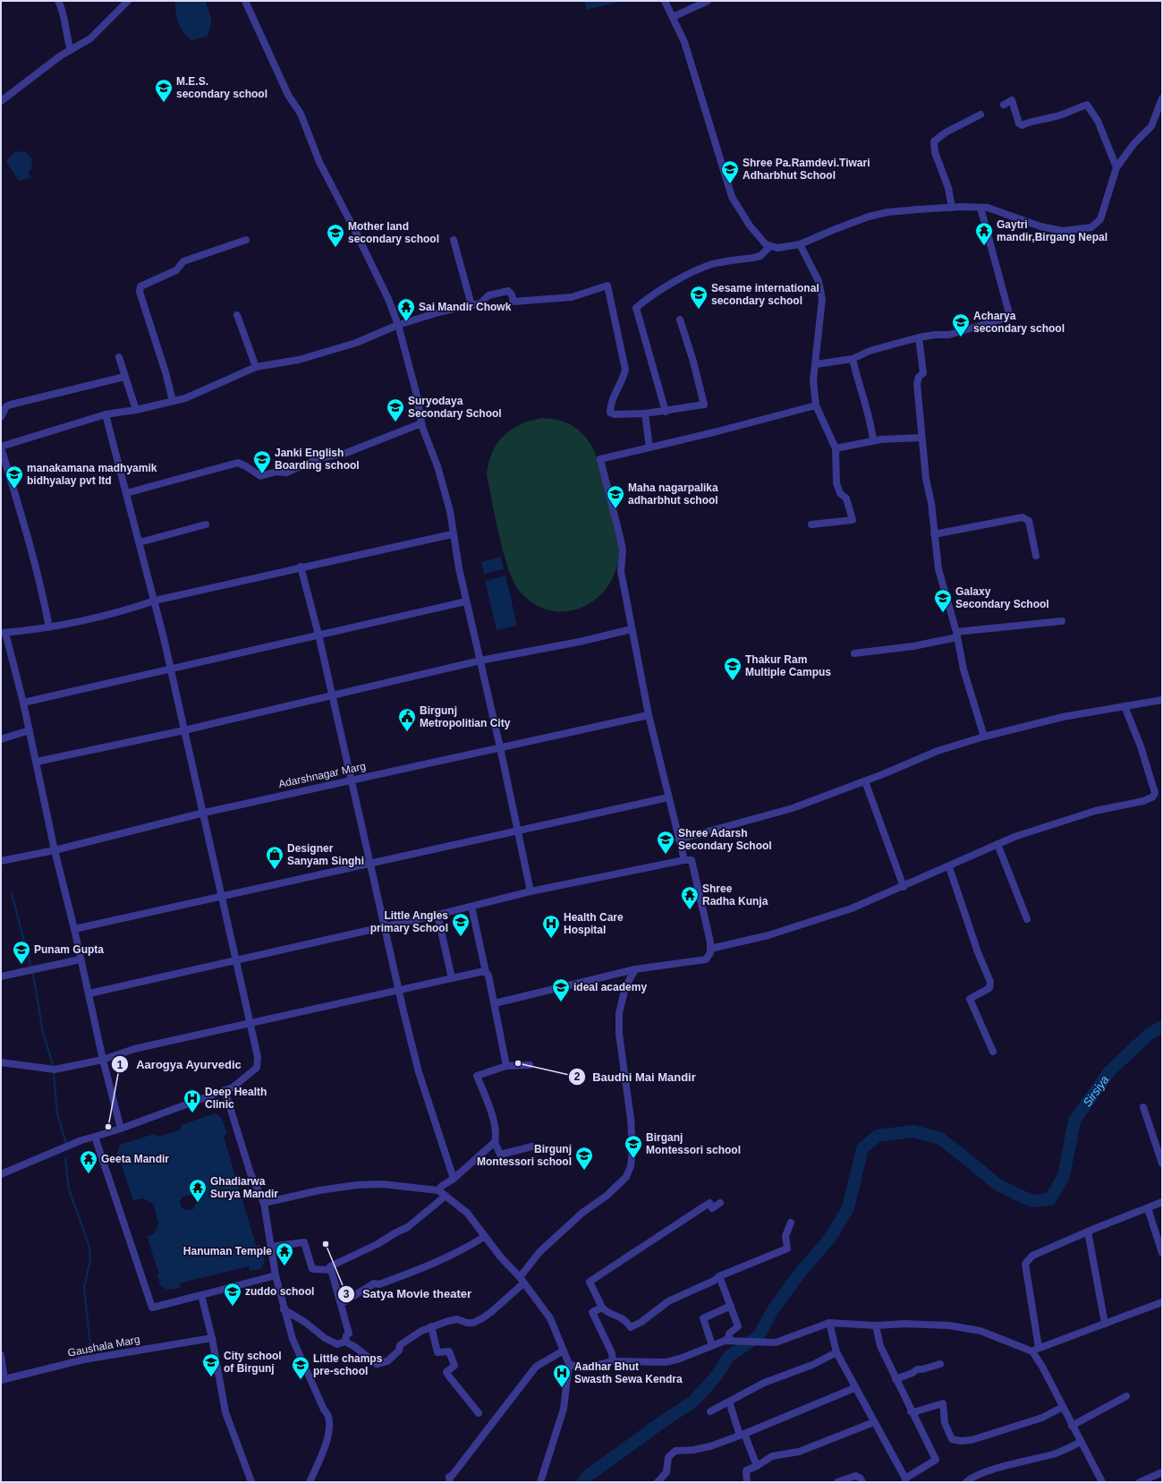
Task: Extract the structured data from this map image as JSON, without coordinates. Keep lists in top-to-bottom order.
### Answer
{
  "streets": {
    "street": ["Adarshnagar Marg", "Gaushala Marg"]
  },
  "water": ["Sirsiya"],
  "places": {
    "school or university": [
      "M.E.S. secondary school",
      "Shree Pa.Ramdevi.Tiwari Adharbhut School",
      "Mother land secondary school",
      "Sesame international secondary school",
      "Acharya secondary school",
      "Suryodaya Secondary School",
      "Janki English Boarding school",
      "manakamana madhyamik bidhyalay pvt ltd",
      "Maha nagarpalika adharbhut school",
      "Galaxy Secondary School",
      "Thakur Ram Multiple Campus",
      "Shree Adarsh Secondary School",
      "Little Angles primary School",
      "Punam Gupta",
      "ideal academy",
      "Birganj Montessori school",
      "Birgunj Montessori school",
      "zuddo school",
      "City school of Birgunj",
      "Little champs pre-school"
    ],
    "temple": [
      "Gaytri mandir,Birgang Nepal",
      "Sai Mandir Chowk",
      "Shree Radha Kunja",
      "Geeta Mandir",
      "Ghadiarwa Surya Mandir",
      "Hanuman Temple"
    ],
    "public building": ["Birgunj Metropolitian City"],
    "shop": ["Designer Sanyam Singhi"],
    "hospital": ["Health Care Hospital", "Deep Health Clinic", "Aadhar Bhut Swasth Sewa Kendra"],
    "other": ["Baudhi Mai Mandir", "Aarogya Ayurvedic", "Satya Movie theater"]
  }
}
